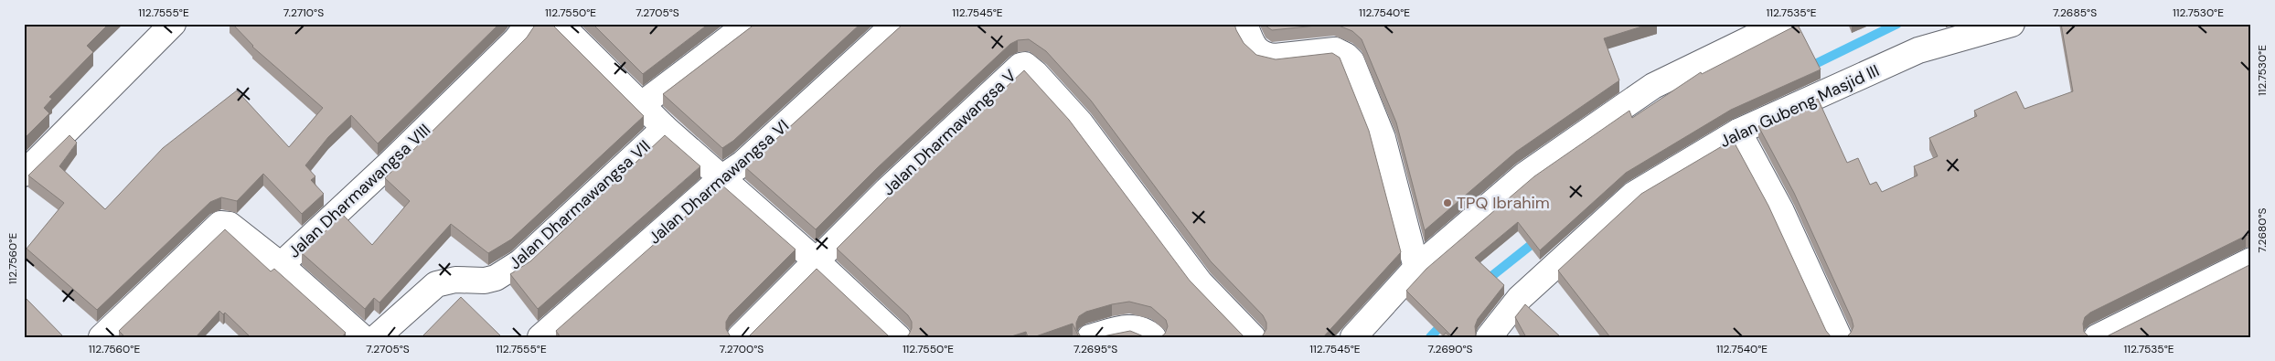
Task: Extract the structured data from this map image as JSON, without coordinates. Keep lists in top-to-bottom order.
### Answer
{
  "streets": {
    "street": [
      "Jalan Gubeng Masjid III",
      "Jalan Dharmawangsa V",
      "Jalan Dharmawangsa VI",
      "Jalan Dharmawangsa VIII",
      "Jalan Dharmawangsa VII"
    ]
  },
  "places": ["TPQ Ibrahim"],
  "coordinates": [
    "112.7555°E",
    "7.2710°S",
    "112.7550°E",
    "7.2705°S",
    "112.7545°E",
    "112.7540°E",
    "112.7535°E",
    "7.2685°S",
    "112.7530°E",
    "7.2680°S",
    "112.7560°E",
    "7.2700°S",
    "7.2695°S",
    "7.2690°S"
  ]
}
